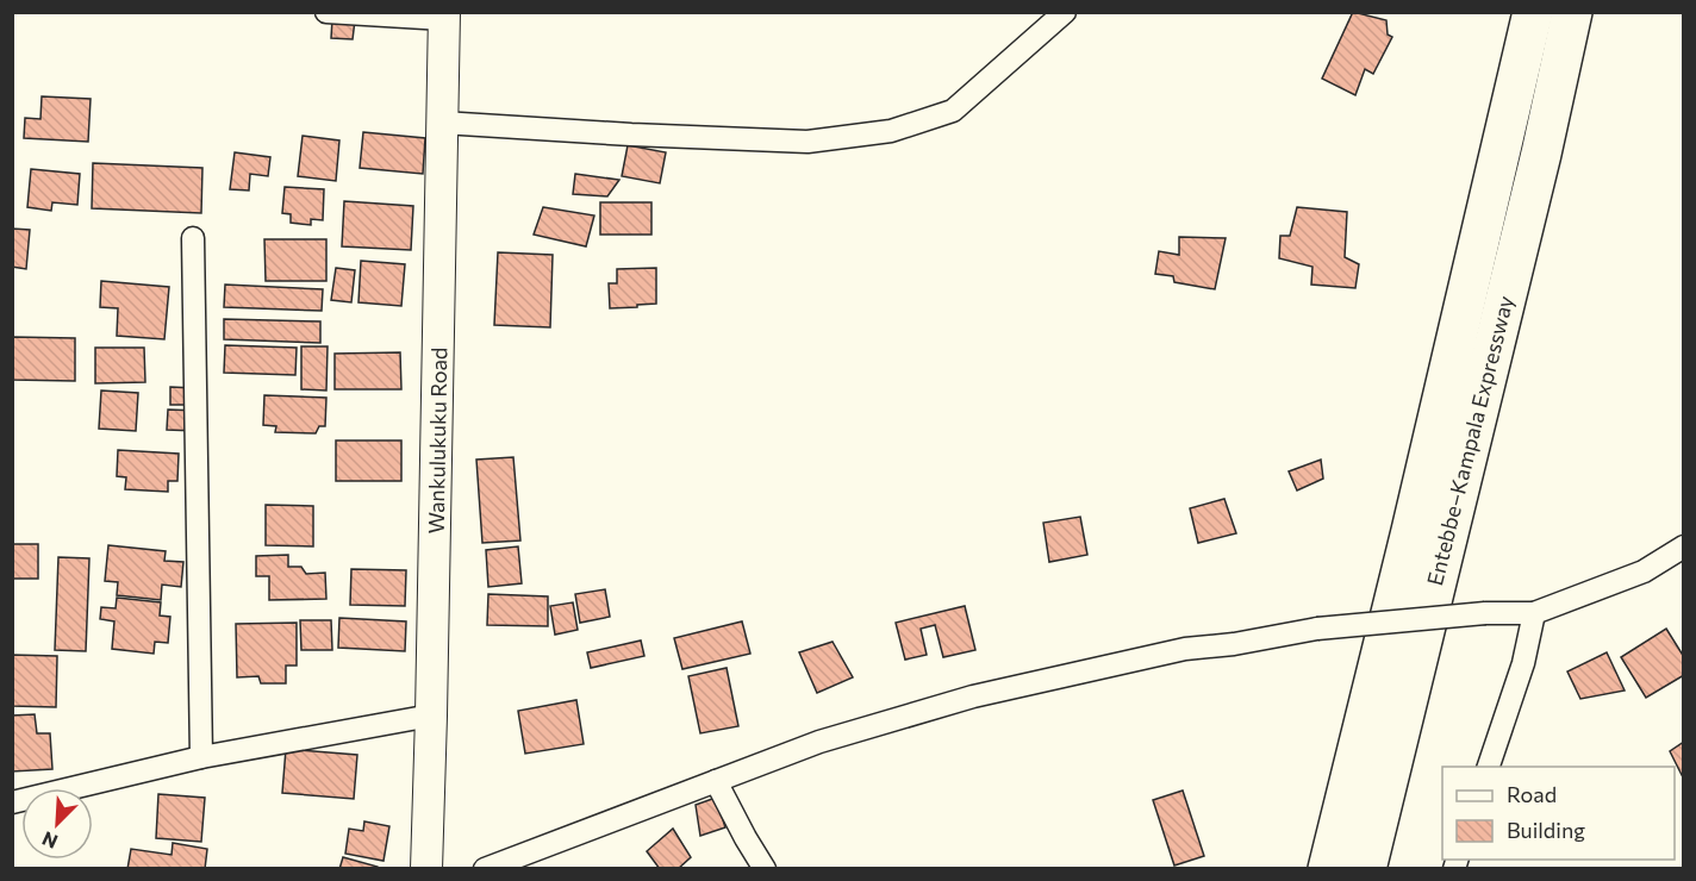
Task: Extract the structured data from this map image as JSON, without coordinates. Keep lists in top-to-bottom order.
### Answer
{
  "streets": {
    "highway": ["Entebbe–Kampala Expressway"],
    "main road": ["Wankulukuku Road"]
  },
  "legend": ["Road", "Building"],
  "north": "bottom left"
}
